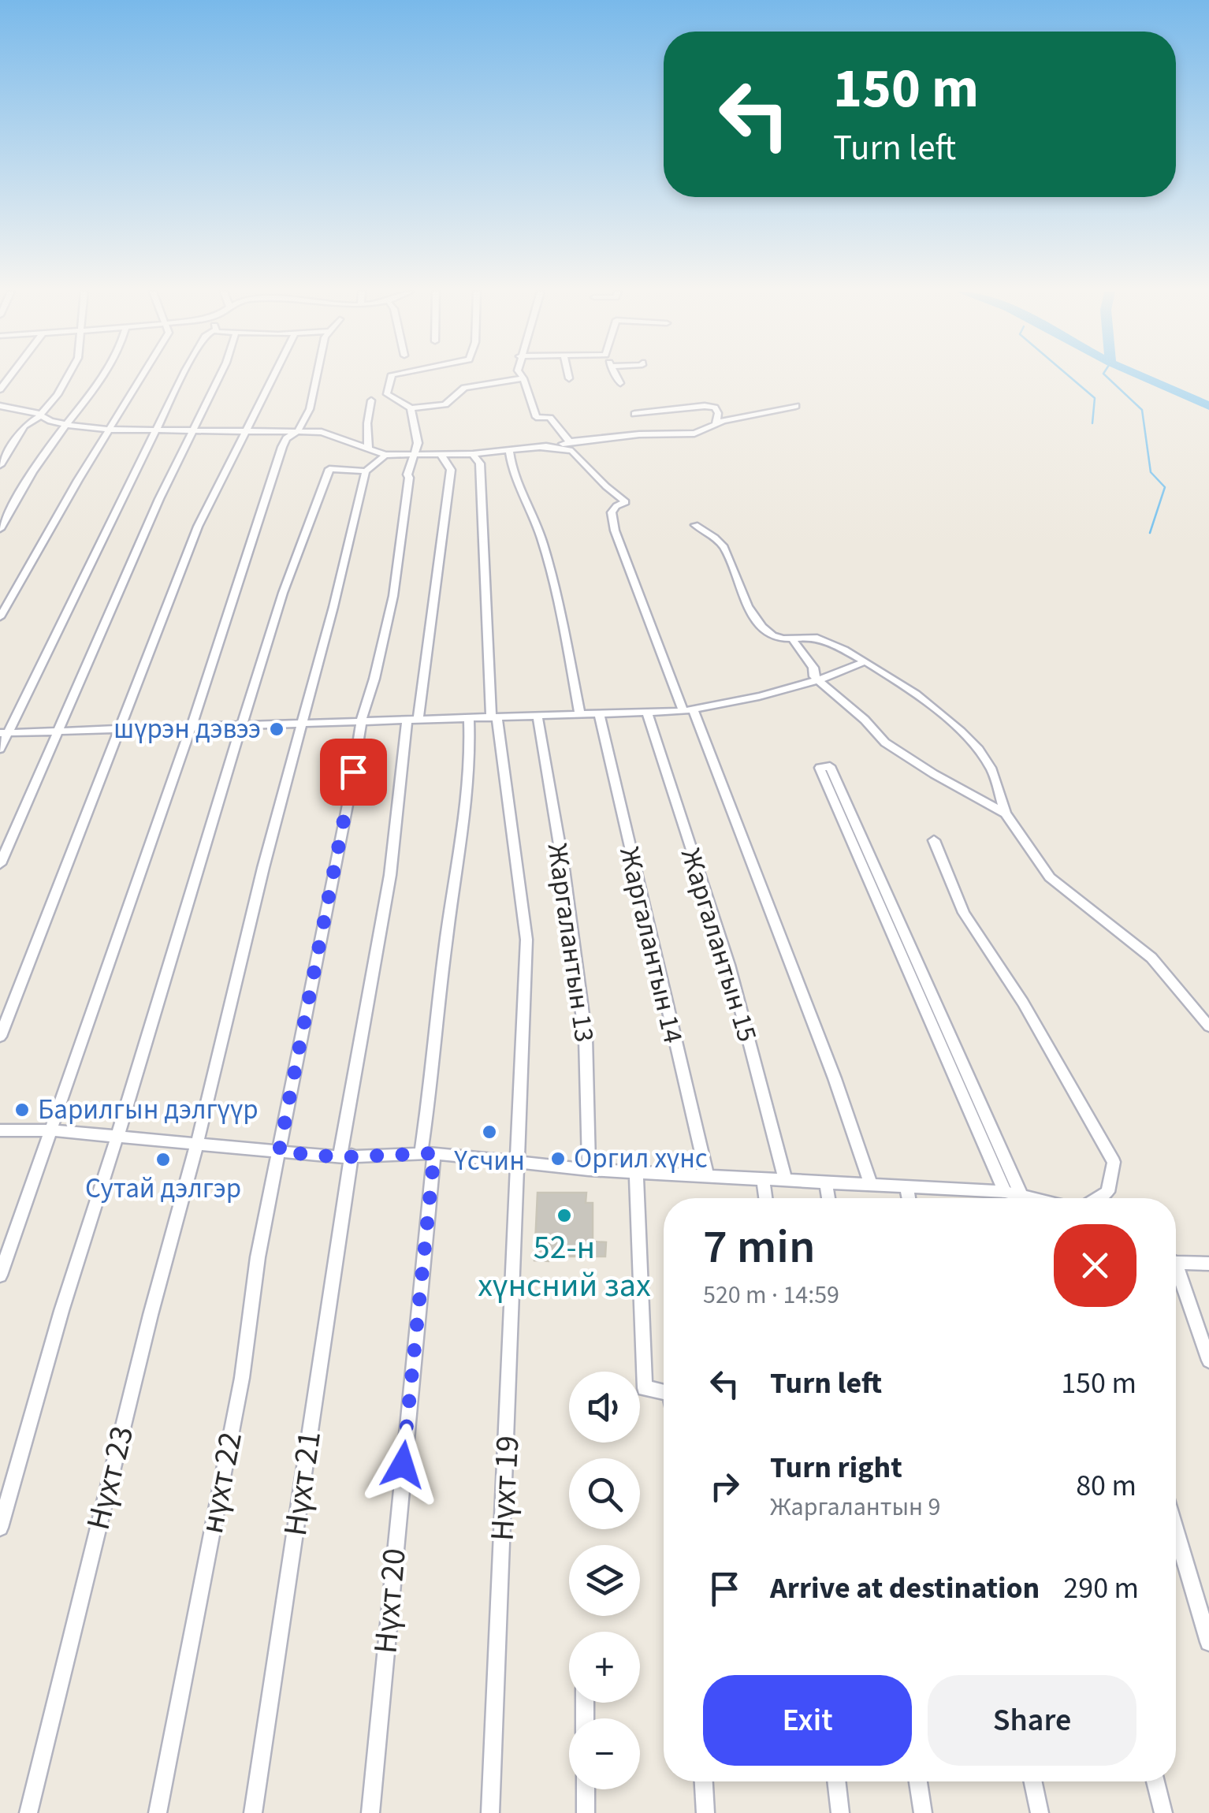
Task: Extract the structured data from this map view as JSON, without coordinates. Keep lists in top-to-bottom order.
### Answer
{
  "streets": {
    "street": [
      "Жаргалантын 13",
      "Жаргалантын 14",
      "Жаргалантын 15",
      "Нүхт 23",
      "нүхт 22",
      "Нүхт 21",
      "Нүхт 19",
      "Нүхт 20"
    ]
  },
  "places": [
    "шүрэн дэвээ",
    "Барилгын дэлгүүр",
    "Үсчин",
    "Оргил хүнс",
    "Сутай дэлгэр",
    "52-н хүнсний зах"
  ],
  "page": {
    "turn": ["150 m", "Turn left"],
    "heading": ["7 min", "520 m · 14:59"],
    "list": [
      {
        "name": "Turn left",
        "value": "150 m"
      },
      {
        "name": "Turn right",
        "note": "Жаргалантын 9",
        "value": "80 m"
      },
      {
        "name": "Arrive at destination",
        "value": "290 m"
      }
    ],
    "map_buttons": ["+", "−"],
    "buttons": ["Exit", "Share"]
  }
}
